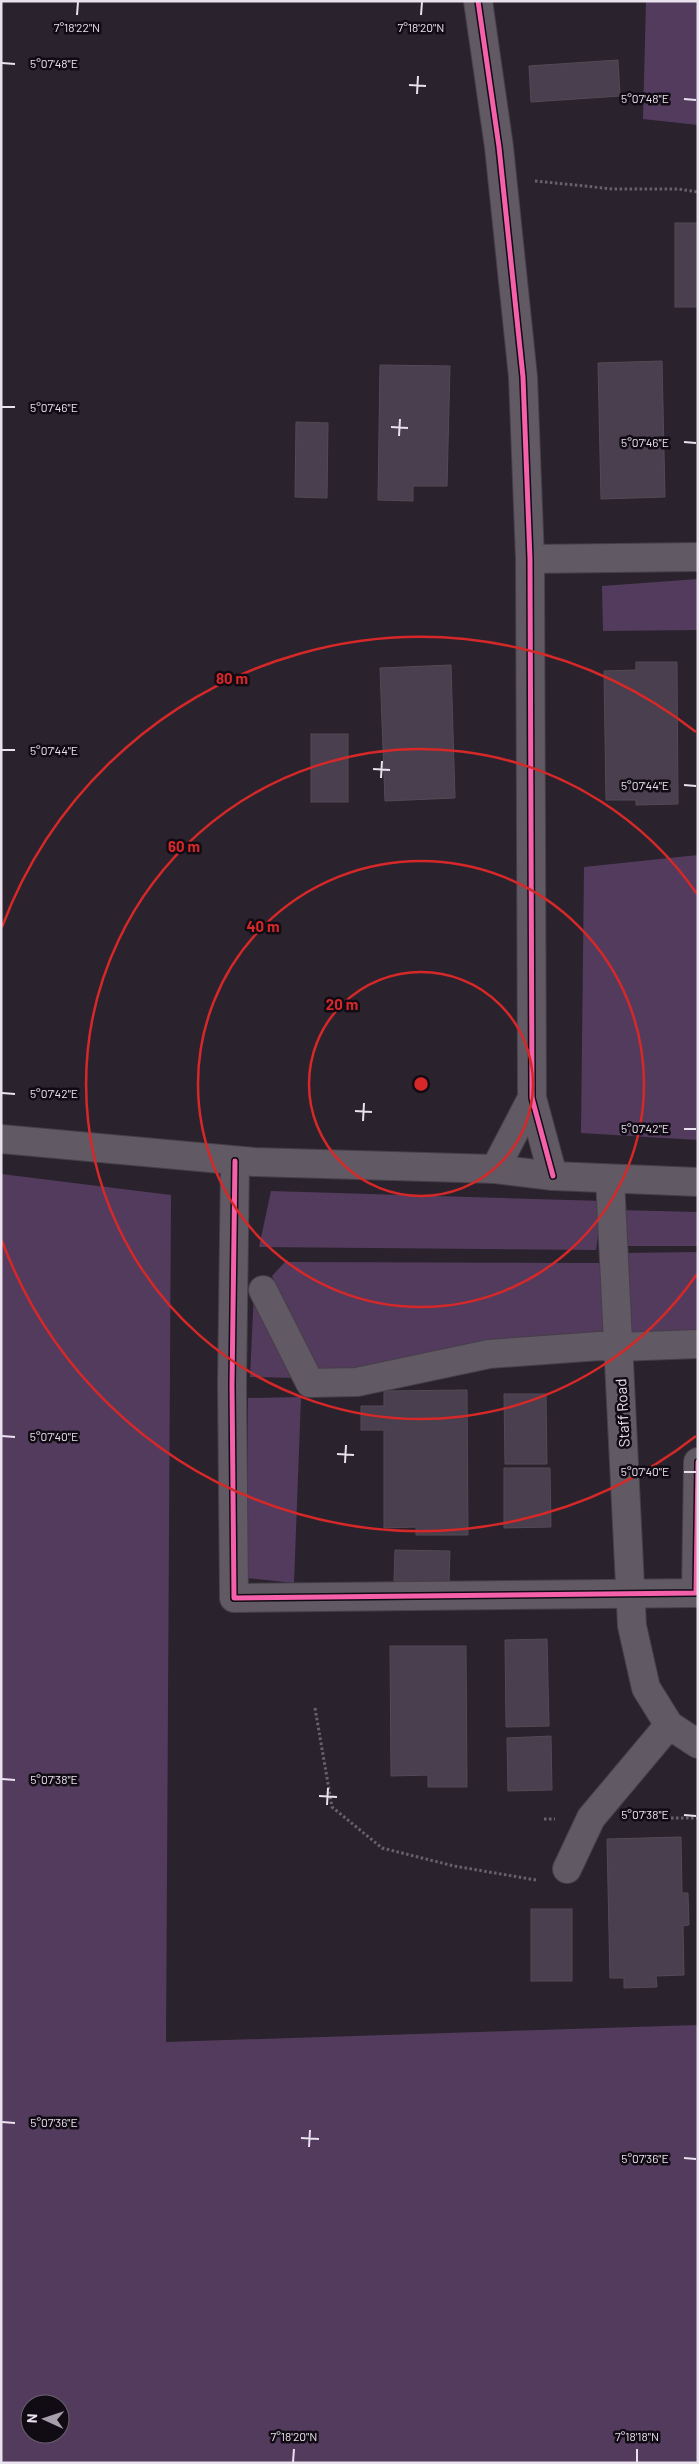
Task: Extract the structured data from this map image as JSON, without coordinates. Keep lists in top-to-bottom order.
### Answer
{
  "streets": {
    "street": ["Staff Road"]
  },
  "north": "left",
  "coordinates": [
    "7°18'20\"N",
    "7°18'22\"N",
    "5°07'48\"E",
    "5°07'46\"E",
    "5°07'44\"E",
    "5°07'42\"E",
    "5°07'40\"E",
    "5°07'38\"E",
    "5°07'36\"E",
    "7°18'18\"N"
  ],
  "rings": [
    "80 m",
    "60 m",
    "40 m",
    "20 m"
  ]
}
